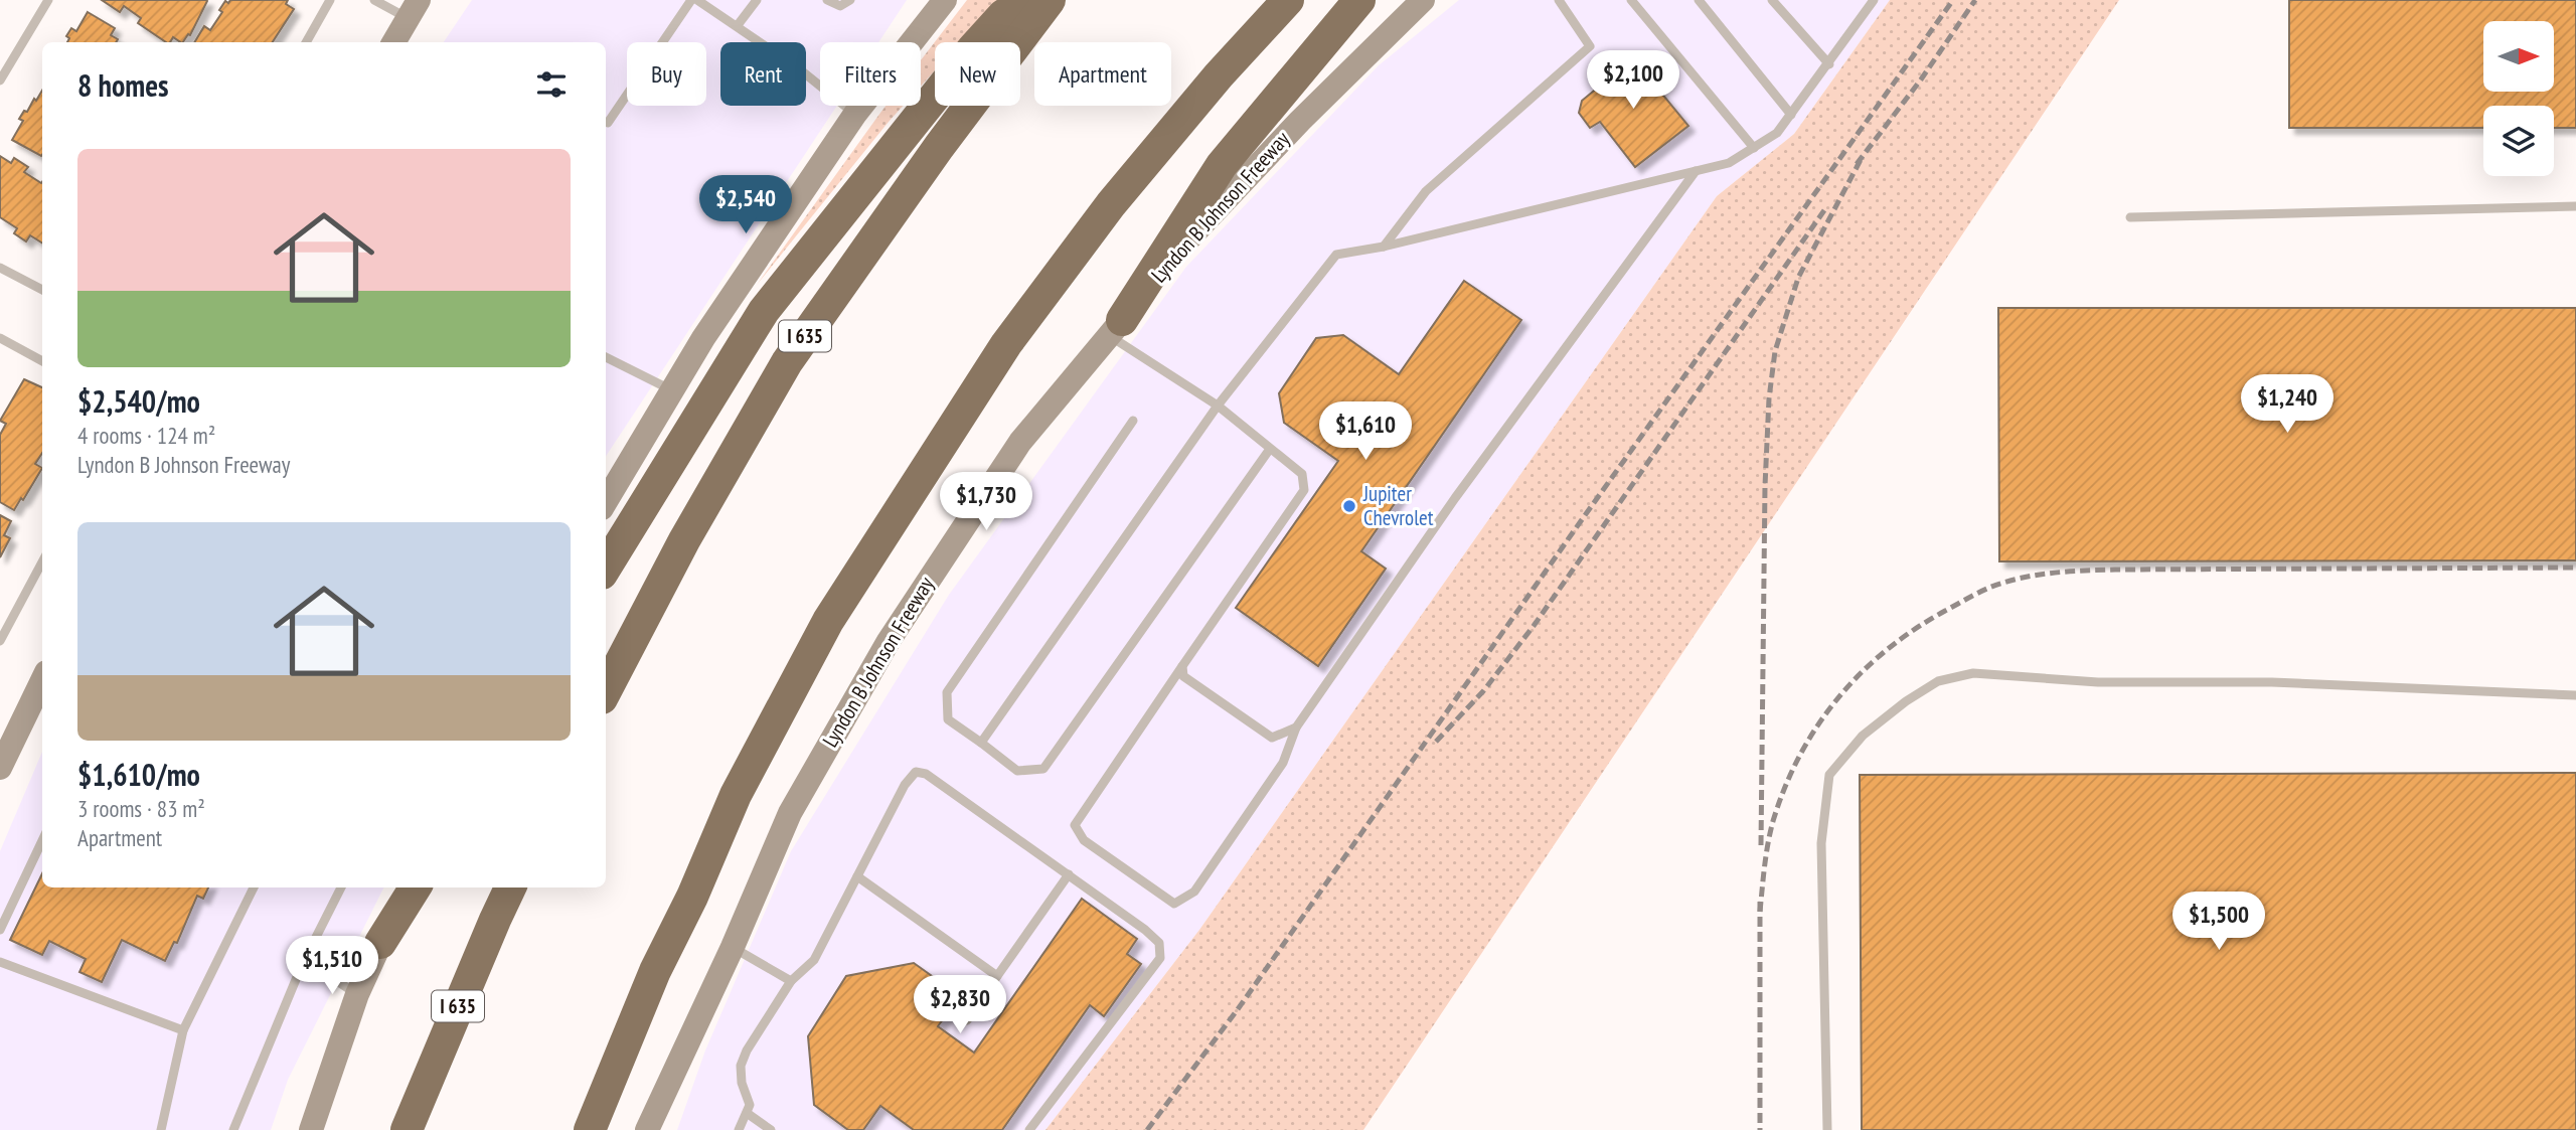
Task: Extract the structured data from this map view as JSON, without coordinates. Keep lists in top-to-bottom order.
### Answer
{
  "streets": {
    "highway": ["I 635"],
    "main road": ["Lyndon B Johnson Freeway"]
  },
  "places": ["Jupiter Chevrolet"],
  "north": "right",
  "page": {
    "chip": [
      "Buy",
      "Rent",
      "Filters",
      "New",
      "Apartment"
    ],
    "heading": "8 homes",
    "price": [
      "$2,100",
      "$2,540",
      "$1,240",
      "$1,610",
      "$1,730",
      "$1,500",
      "$1,510",
      "$2,830"
    ],
    "list": [
      {
        "name": "$2,540/mo",
        "note": "4 rooms · 124 m² · Lyndon B Johnson Freeway"
      },
      {
        "name": "$1,610/mo",
        "note": "3 rooms · 83 m² · Apartment"
      }
    ]
  }
}
